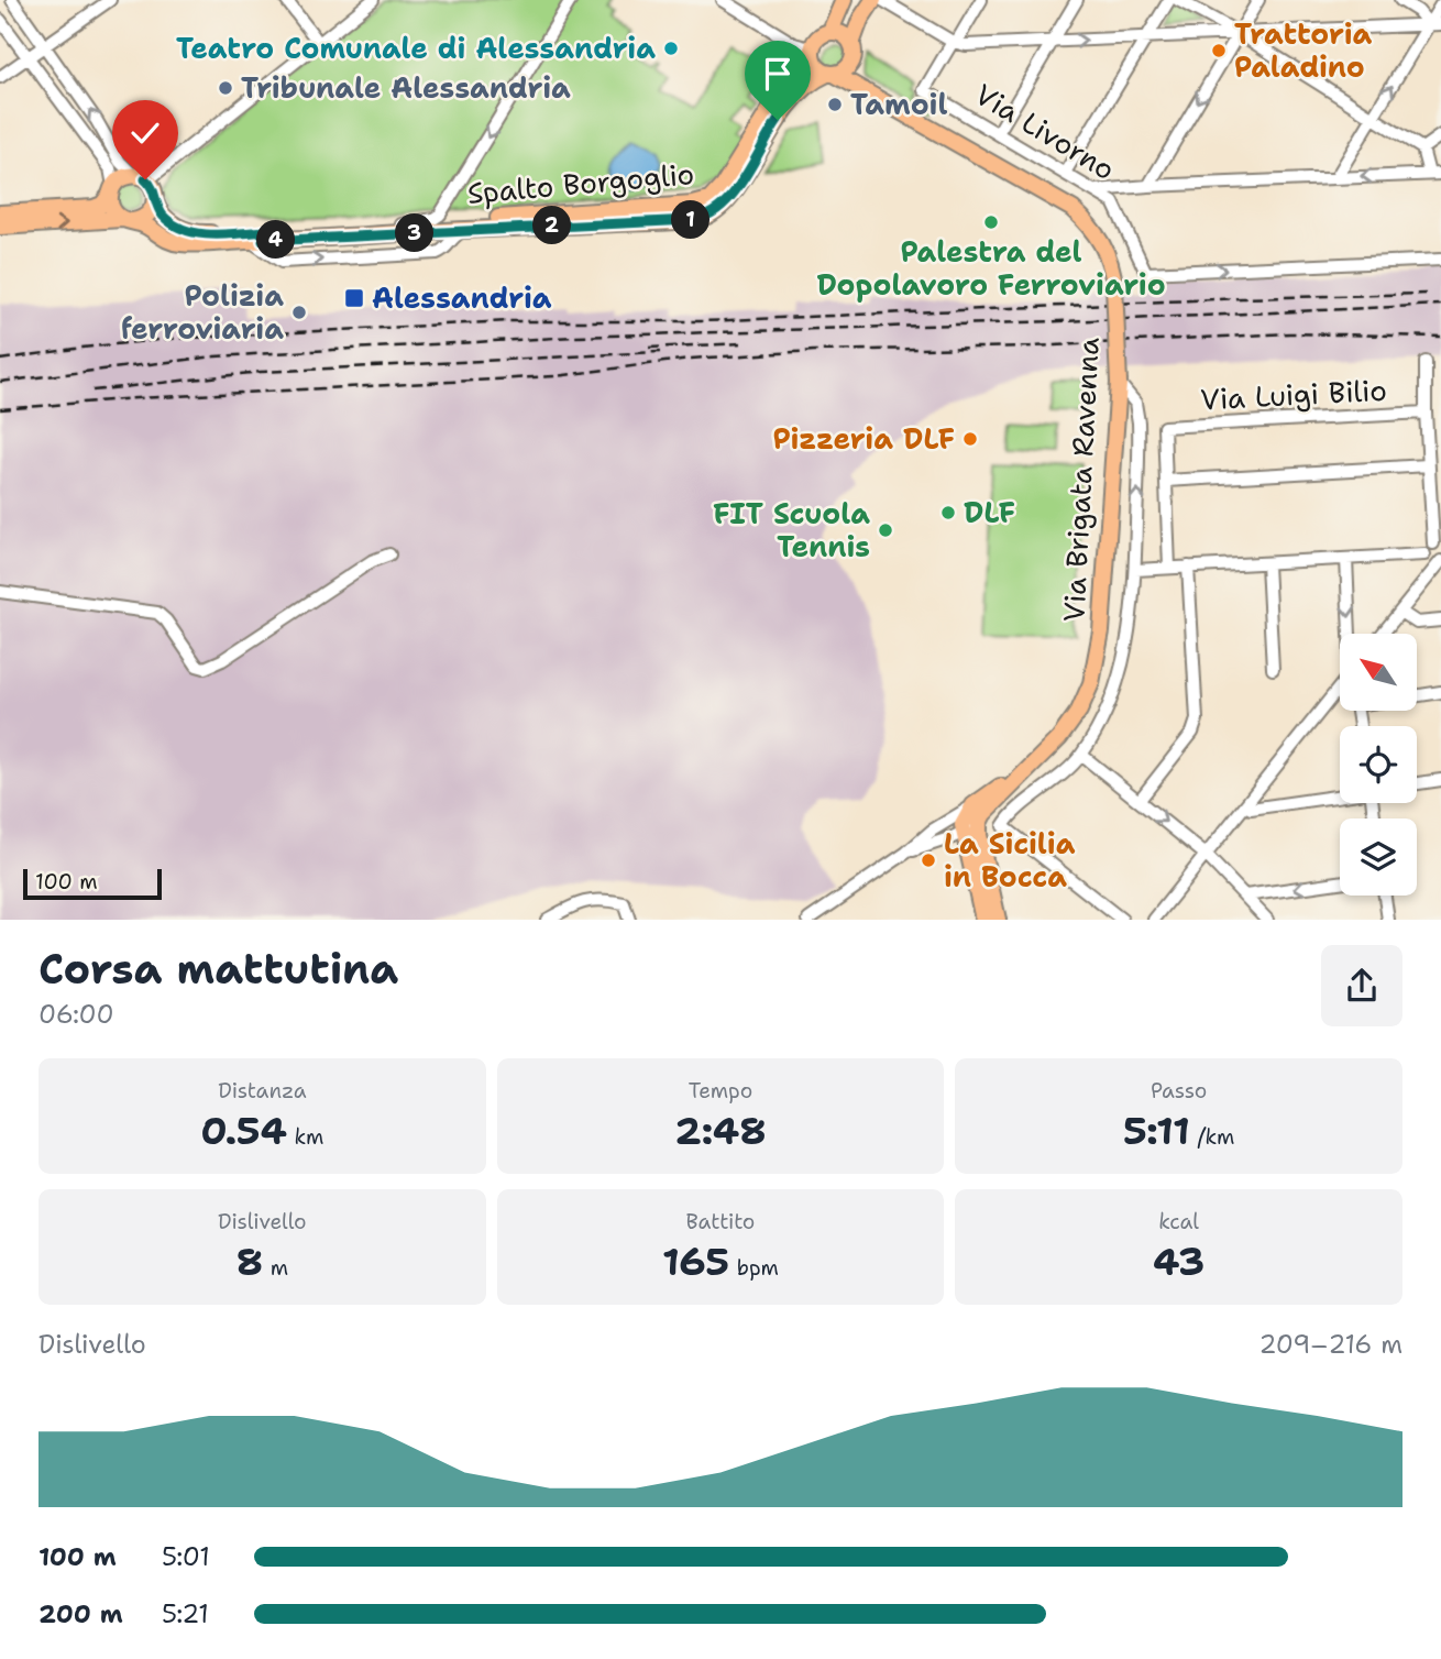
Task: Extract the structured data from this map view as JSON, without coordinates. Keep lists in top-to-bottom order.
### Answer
{
  "streets": {
    "main road": ["Spalto Borgoglio", "Via Brigata Ravenna"],
    "street": ["Via Livorno", "Via Luigi Bilio"]
  },
  "crossings": [
    ["Spalto Borgoglio", "Via Brigata Ravenna"]
  ],
  "places": {
    "other": [
      "Teatro Comunale di Alessandria",
      "Trattoria Paladino",
      "Tribunale Alessandria",
      "Tamoil",
      "Palestra del Dopolavoro Ferroviario",
      "Polizia ferroviaria",
      "Pizzeria DLF",
      "DLF",
      "FIT Scuola Tennis",
      "La Sicilia in Bocca"
    ],
    "transit": ["Alessandria"]
  },
  "scale_bar": "100 m",
  "north": "top left",
  "page": {
    "pins": [
      "1",
      "2",
      "3",
      "4"
    ],
    "scale": "100 m",
    "heading": ["Corsa mattutina", "06:00"],
    "stats": [
      ["Distanza", "0.54 km"],
      ["Tempo", "2:48"],
      ["Passo", "5:11 /km"],
      ["Dislivello", "8 m"],
      ["Battito", "165 bpm"],
      ["kcal", "43"]
    ],
    "chart": ["Dislivello", "209–216 m"],
    "list": [
      {
        "name": "100 m",
        "note": "5:01"
      },
      {
        "name": "200 m",
        "note": "5:21"
      }
    ]
  }
}
